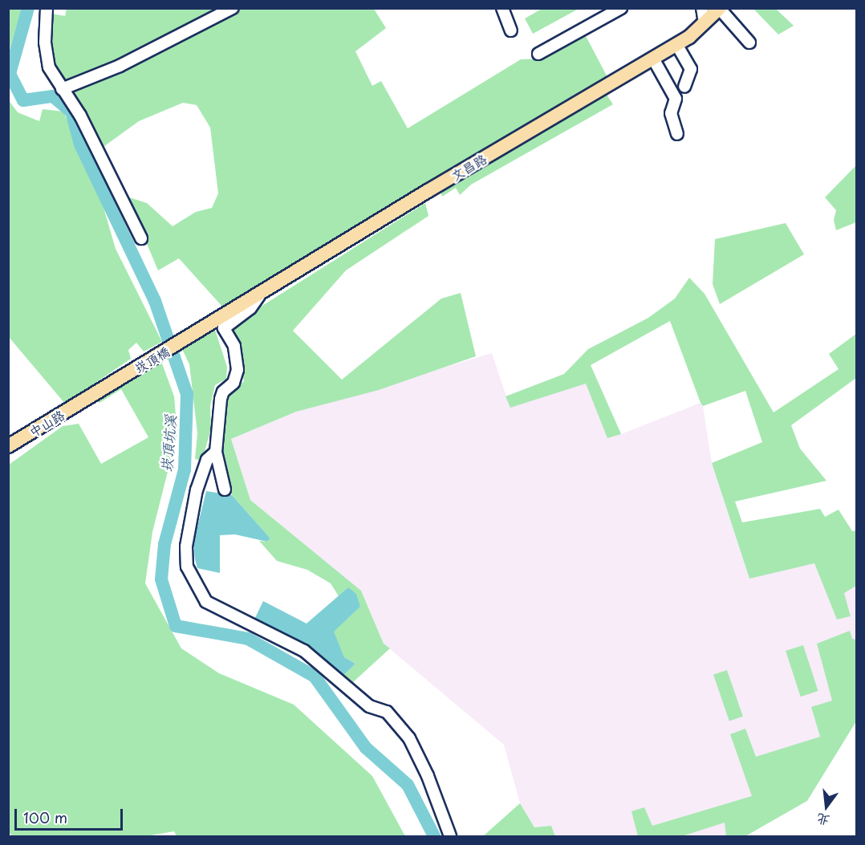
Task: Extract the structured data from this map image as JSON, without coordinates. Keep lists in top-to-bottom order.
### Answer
{
  "streets": {
    "main road": ["文昌路", "崁頂橋", "中山路"]
  },
  "crossings": [
    ["文昌路", "崁頂橋"],
    ["崁頂橋", "中山路"]
  ],
  "water": ["崁頂坑溪"],
  "scale_bar": "100 m",
  "north": "bottom"
}
